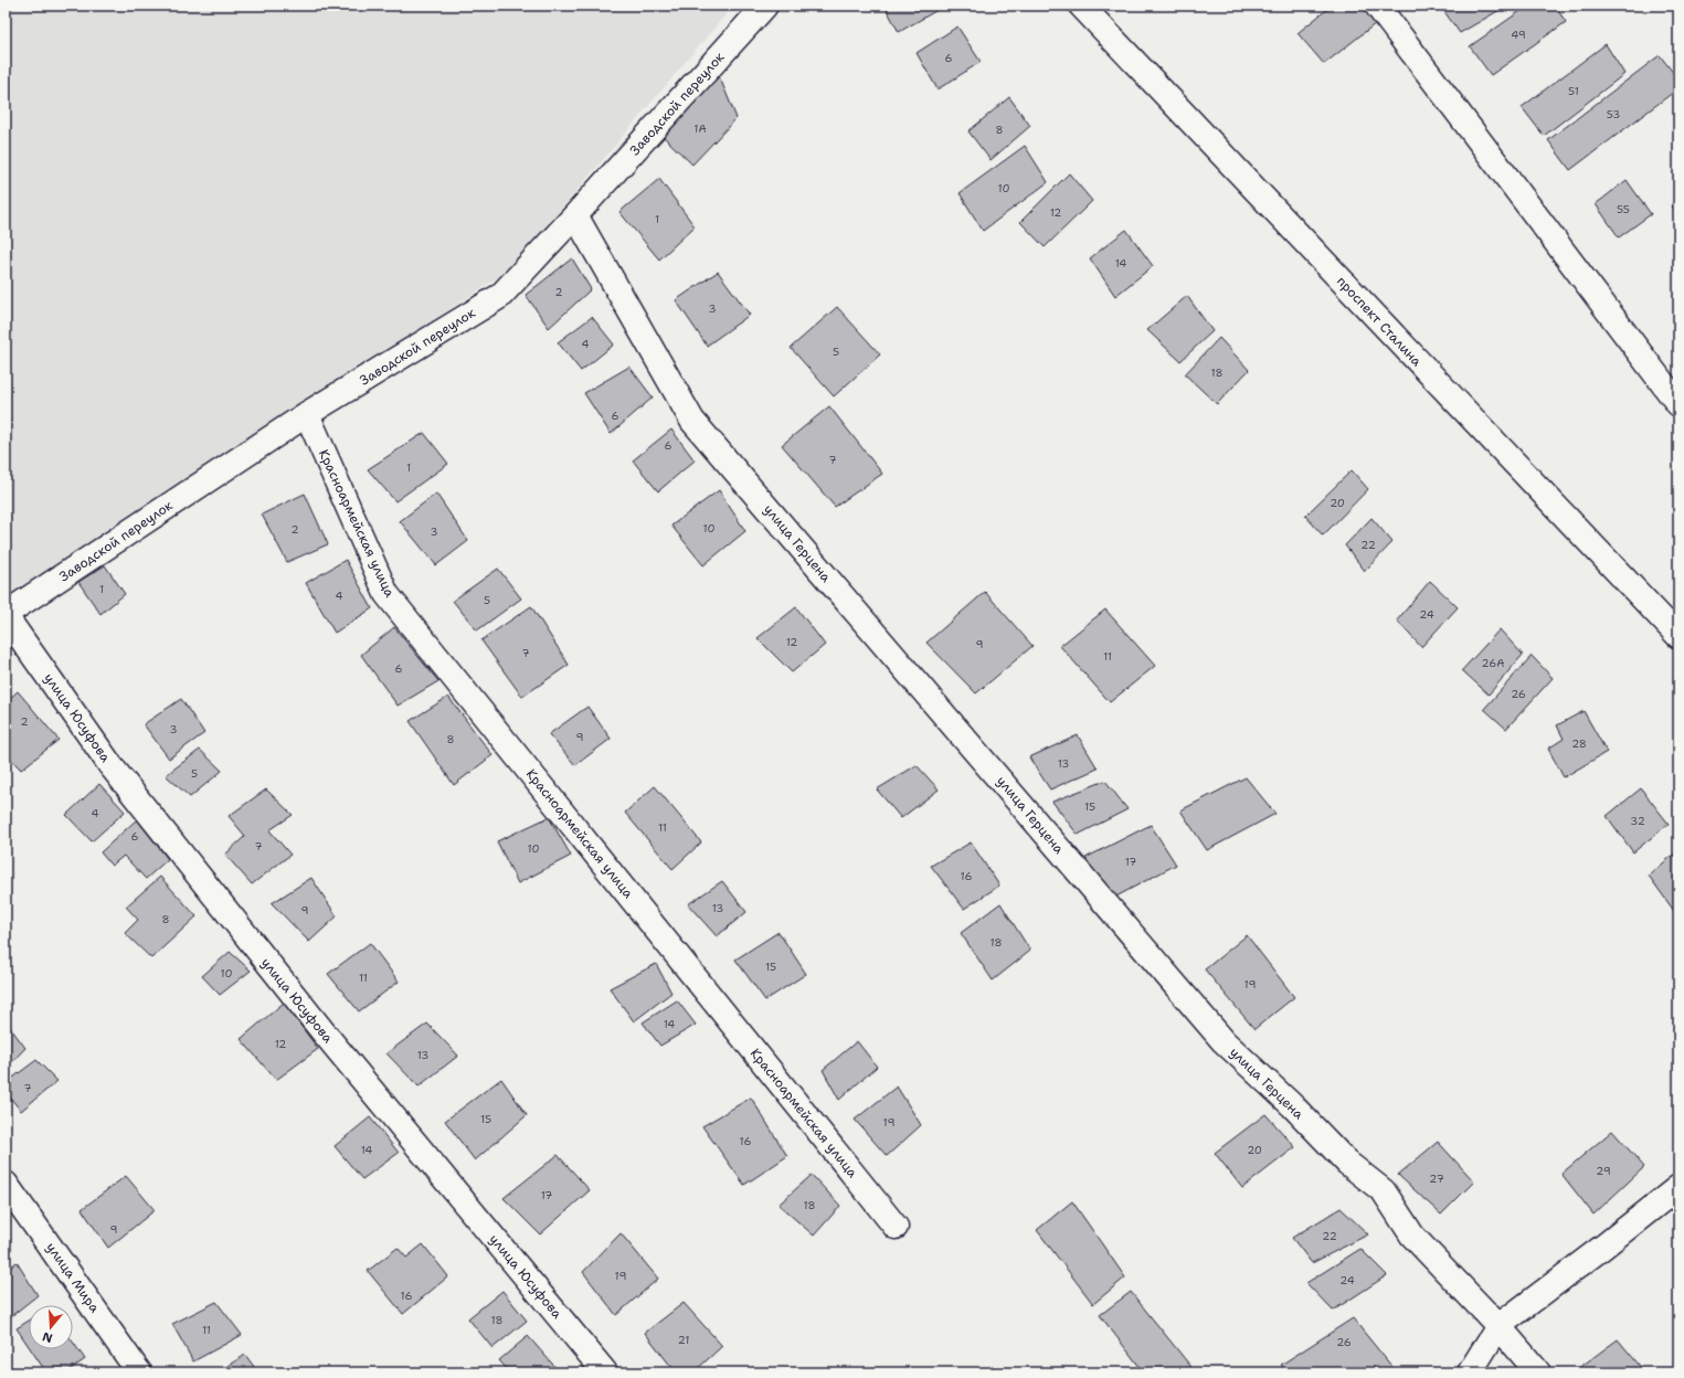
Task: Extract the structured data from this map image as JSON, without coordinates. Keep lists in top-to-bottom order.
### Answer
{
  "streets": {
    "street": [
      "Заводской переулок",
      "проспект Сталина",
      "Красноармейская улица",
      "улица Герцена",
      "улица Юсуфова",
      "улица Мира"
    ]
  },
  "crossings": [
    ["Заводской переулок", "Красноармейская улица"],
    ["Заводской переулок", "улица Герцена"],
    ["Заводской переулок", "улица Юсуфова"]
  ],
  "house_numbers": [
    "49",
    "6",
    "51",
    "53",
    "1А",
    "8",
    "10",
    "55",
    "12",
    "1",
    "14",
    "2",
    "3",
    "4",
    "5",
    "18",
    "6",
    "6",
    "7",
    "1",
    "20",
    "10",
    "2",
    "3",
    "22",
    "1",
    "4",
    "5",
    "24",
    "12",
    "9",
    "7",
    "11",
    "26А",
    "6",
    "26",
    "2",
    "3",
    "9",
    "8",
    "28",
    "13",
    "5",
    "15",
    "4",
    "32",
    "11",
    "6",
    "7",
    "10",
    "17",
    "16",
    "13",
    "9",
    "8",
    "18",
    "15",
    "10",
    "11",
    "19",
    "14",
    "12",
    "13",
    "7",
    "15",
    "19",
    "16",
    "14",
    "20",
    "29",
    "27",
    "17",
    "18",
    "9",
    "22",
    "19",
    "24",
    "16",
    "18",
    "11",
    "21",
    "26"
  ],
  "north": "bottom"
}
